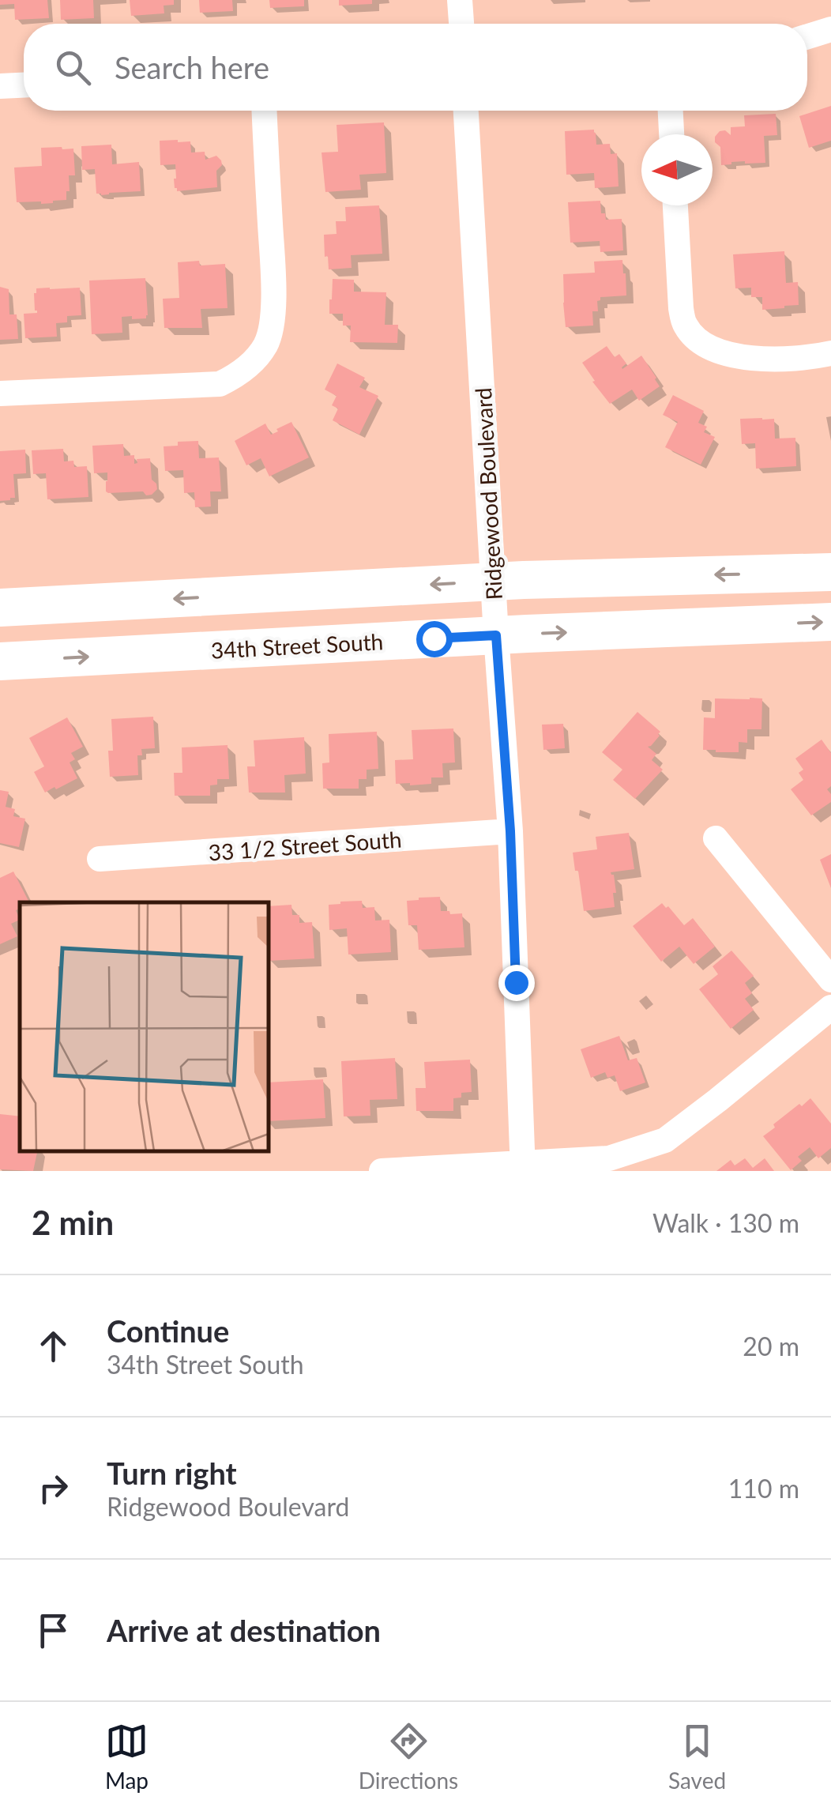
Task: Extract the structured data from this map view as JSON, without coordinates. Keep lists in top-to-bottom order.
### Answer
{
  "streets": {
    "main road": ["34th Street South"],
    "street": ["Ridgewood Boulevard", "33 1/2 Street South"]
  },
  "crossings": [
    ["Ridgewood Boulevard", "34th Street South"],
    ["Ridgewood Boulevard", "33 1/2 Street South"]
  ],
  "north": "left",
  "page": {
    "search": "Search here",
    "heading": ["2 min", "Walk · 130 m"],
    "list": [
      ["Continue", "34th Street South", "20 m"],
      ["Turn right", "Ridgewood Boulevard", "110 m"],
      "Arrive at destination"
    ],
    "nav": ["Map", "Directions", "Saved"]
  }
}
